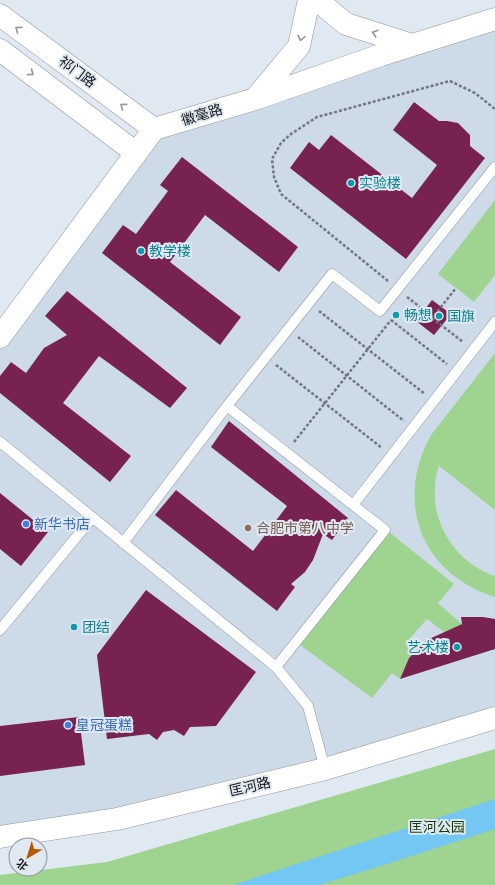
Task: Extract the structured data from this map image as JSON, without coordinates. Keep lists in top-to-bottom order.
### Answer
{
  "streets": {
    "street": ["祁门路", "徽毫路", "匡河路"]
  },
  "crossings": [
    ["祁门路", "徽毫路"]
  ],
  "parks": ["匡河公园"],
  "places": [
    "实验楼",
    "教学楼",
    "畅想",
    "国旗",
    "新华书店",
    "合肥市第八中学",
    "团结",
    "艺术楼",
    "皇冠蛋糕"
  ],
  "north": "bottom left"
}
